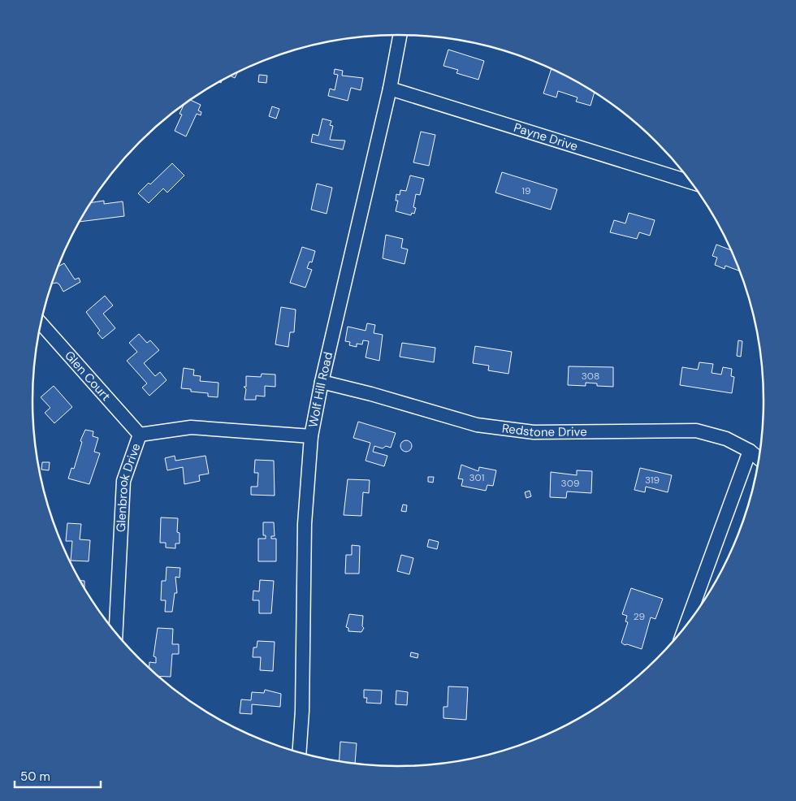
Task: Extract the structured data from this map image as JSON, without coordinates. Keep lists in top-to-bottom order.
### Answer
{
  "streets": {
    "street": [
      "Payne Drive",
      "Glen Court",
      "Wolf Hill Road",
      "Redstone Drive",
      "Glenbrook Drive"
    ]
  },
  "crossings": [
    ["Payne Drive", "Wolf Hill Road"],
    ["Glen Court", "Glenbrook Drive"],
    ["Wolf Hill Road", "Redstone Drive"],
    ["Wolf Hill Road", "Glenbrook Drive"]
  ],
  "house_numbers": [
    "19",
    "308",
    "301",
    "319",
    "309",
    "29"
  ],
  "scale_bar": "50 m"
}
